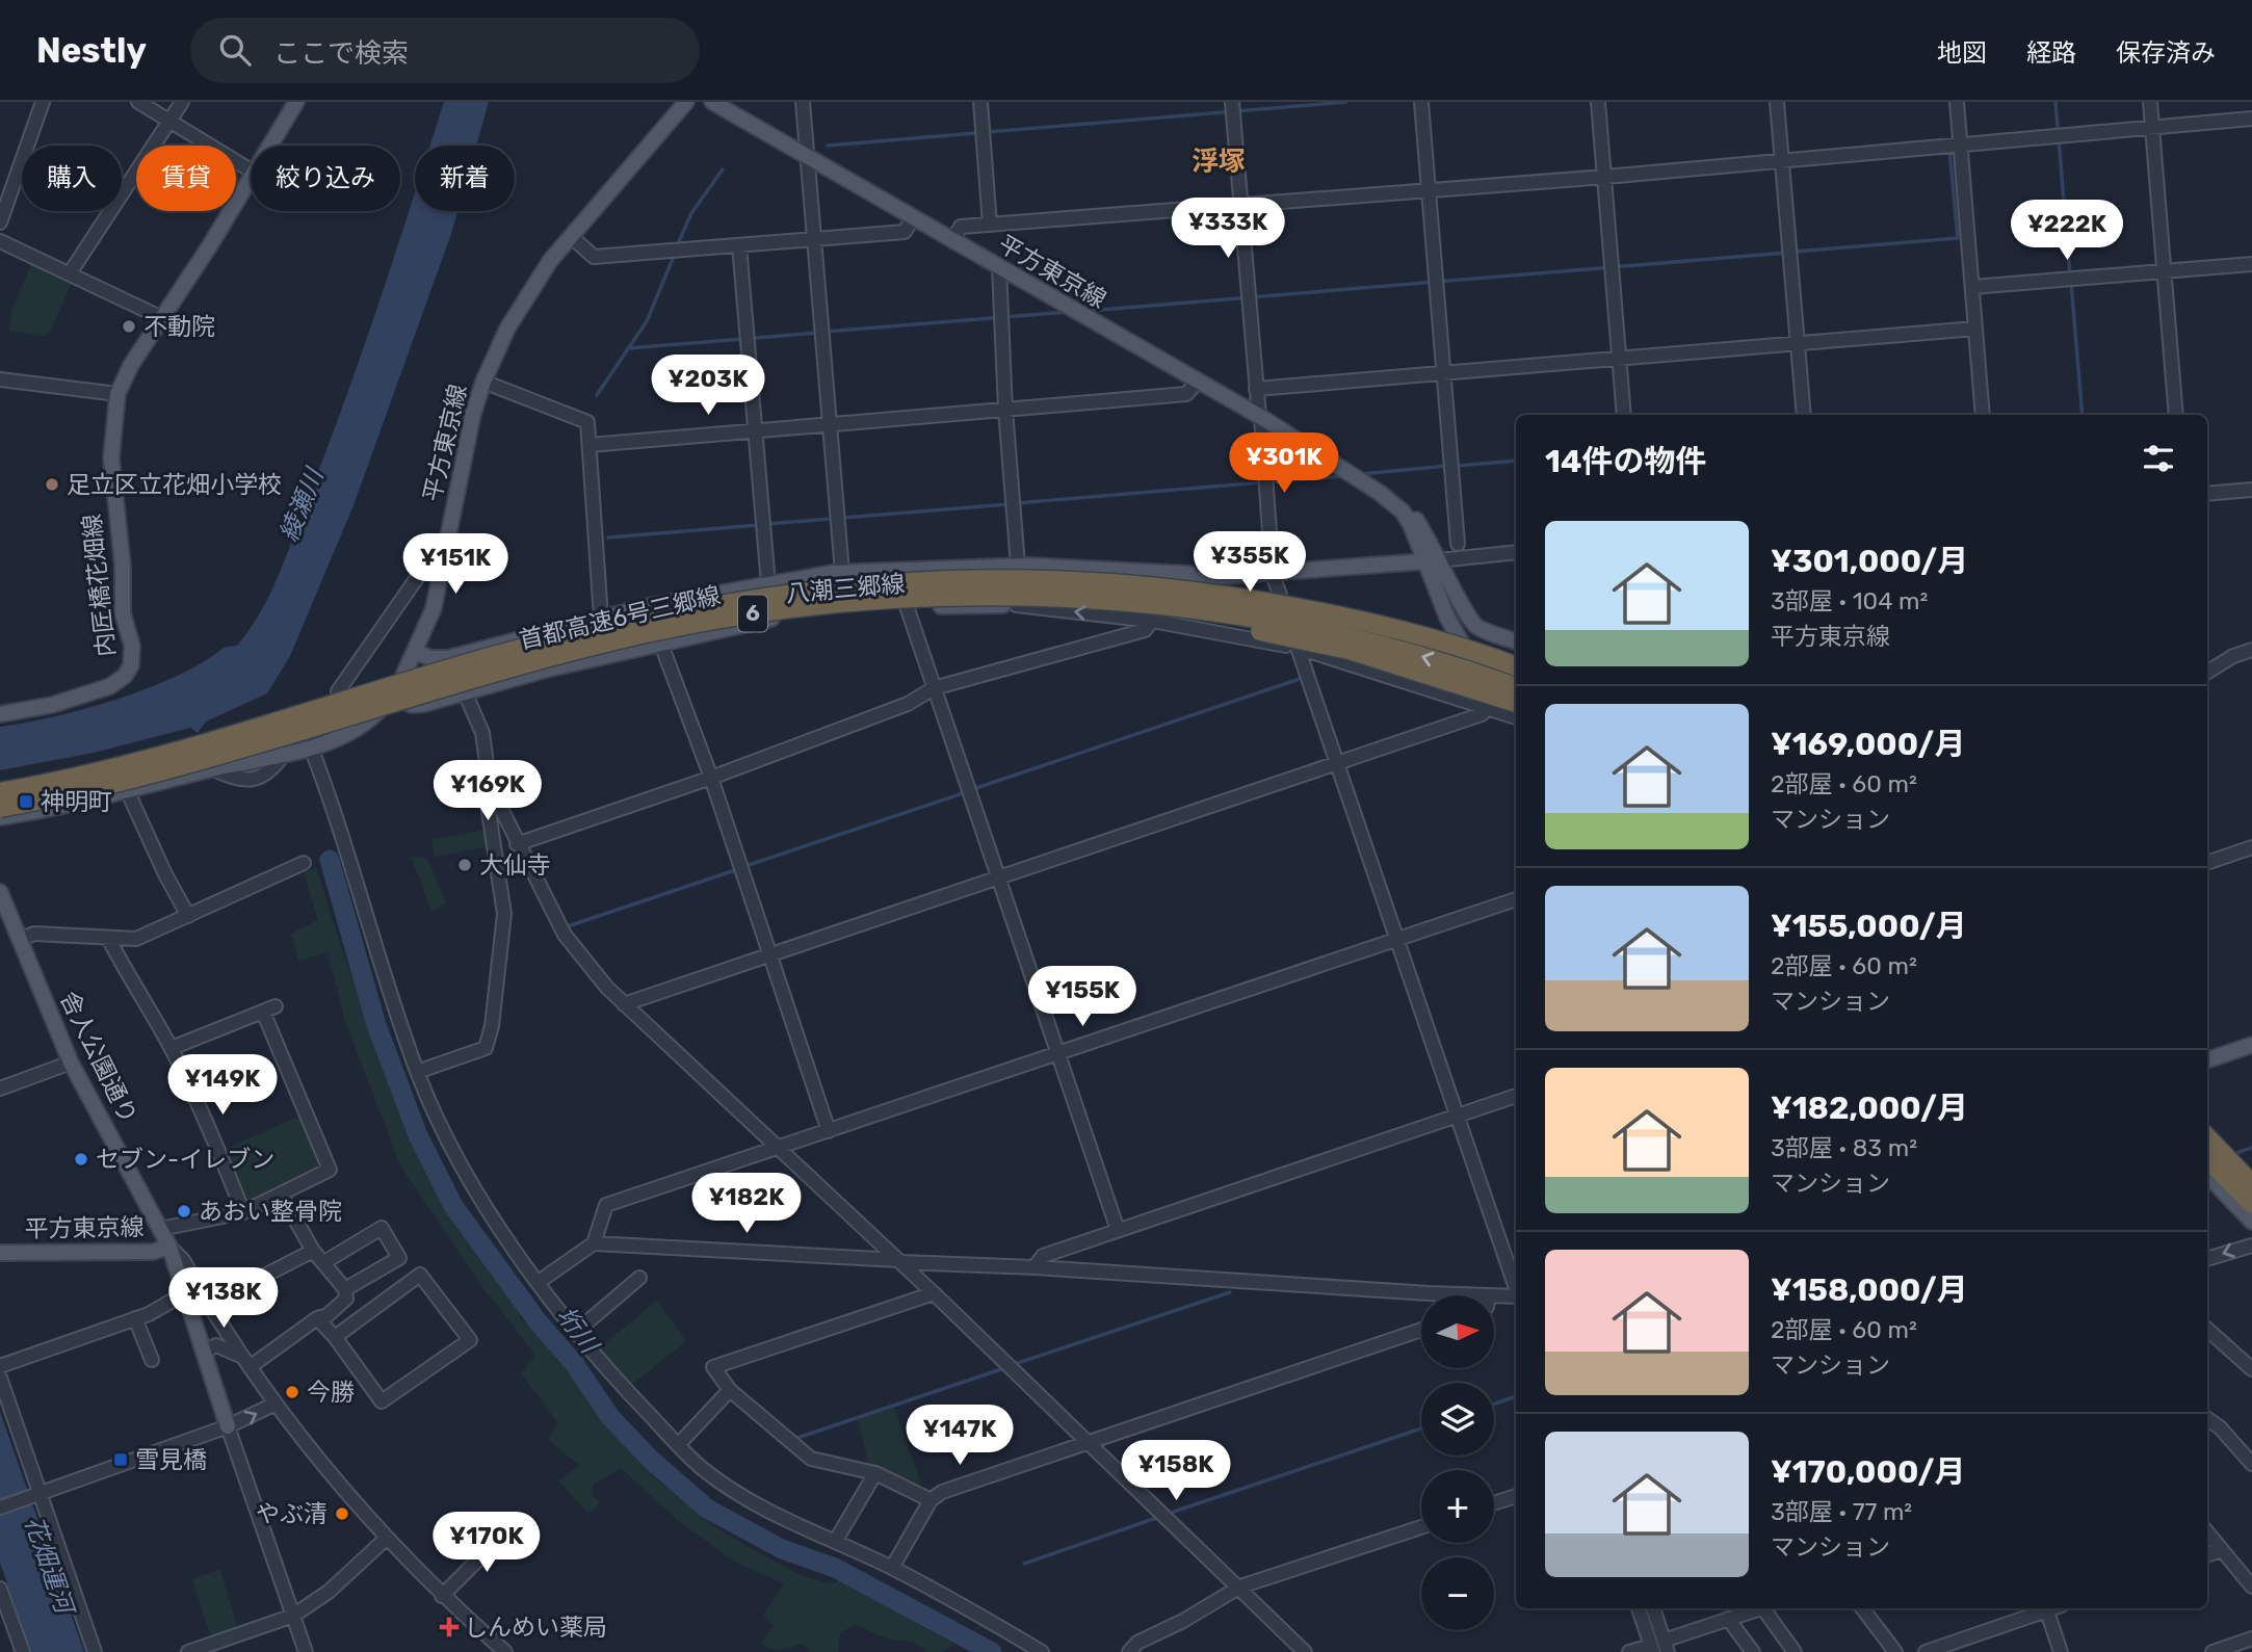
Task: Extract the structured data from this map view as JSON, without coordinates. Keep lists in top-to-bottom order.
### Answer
{
  "streets": {
    "highway": ["6", "首都高速6号三郷線"],
    "main road": [
      "平方東京線",
      "内匠橋花畑線",
      "八潮三郷線",
      "舎人公園通り"
    ]
  },
  "crossings": [
    ["平方東京線", "八潮三郷線"],
    ["平方東京線", "舎人公園通り"]
  ],
  "districts": ["浮塚"],
  "water": ["綾瀬川", "垳川", "花畑運河"],
  "places": {
    "other": [
      "不動院",
      "足立区立花畑小学校",
      "大仙寺",
      "セブン-イレブン",
      "あおい整骨院",
      "今勝",
      "やぶ清"
    ],
    "transit": ["神明町", "雪見橋"],
    "health": ["しんめい薬局"]
  },
  "north": "right",
  "page": {
    "header": "Nestly",
    "search": "ここで検索",
    "nav": ["地図", "経路", "保存済み"],
    "chip": [
      "購入",
      "賃貸",
      "絞り込み",
      "新着"
    ],
    "price": [
      "¥333K",
      "¥222K",
      "¥203K",
      "¥301K",
      "¥355K",
      "¥151K",
      "¥169K",
      "¥155K",
      "¥149K",
      "¥182K",
      "¥138K",
      "¥147K",
      "¥158K",
      "¥170K"
    ],
    "heading": "14件の物件",
    "list": [
      {
        "name": "¥301,000/月",
        "note": "3部屋 · 104 m² · 平方東京線"
      },
      {
        "name": "¥169,000/月",
        "note": "2部屋 · 60 m² · マンション"
      },
      {
        "name": "¥155,000/月",
        "note": "2部屋 · 60 m² · マンション"
      },
      {
        "name": "¥182,000/月",
        "note": "3部屋 · 83 m² · マンション"
      },
      {
        "name": "¥158,000/月",
        "note": "2部屋 · 60 m² · マンション"
      },
      {
        "name": "¥170,000/月",
        "note": "3部屋 · 77 m² · マンション"
      }
    ],
    "map_buttons": ["+", "−"]
  }
}
